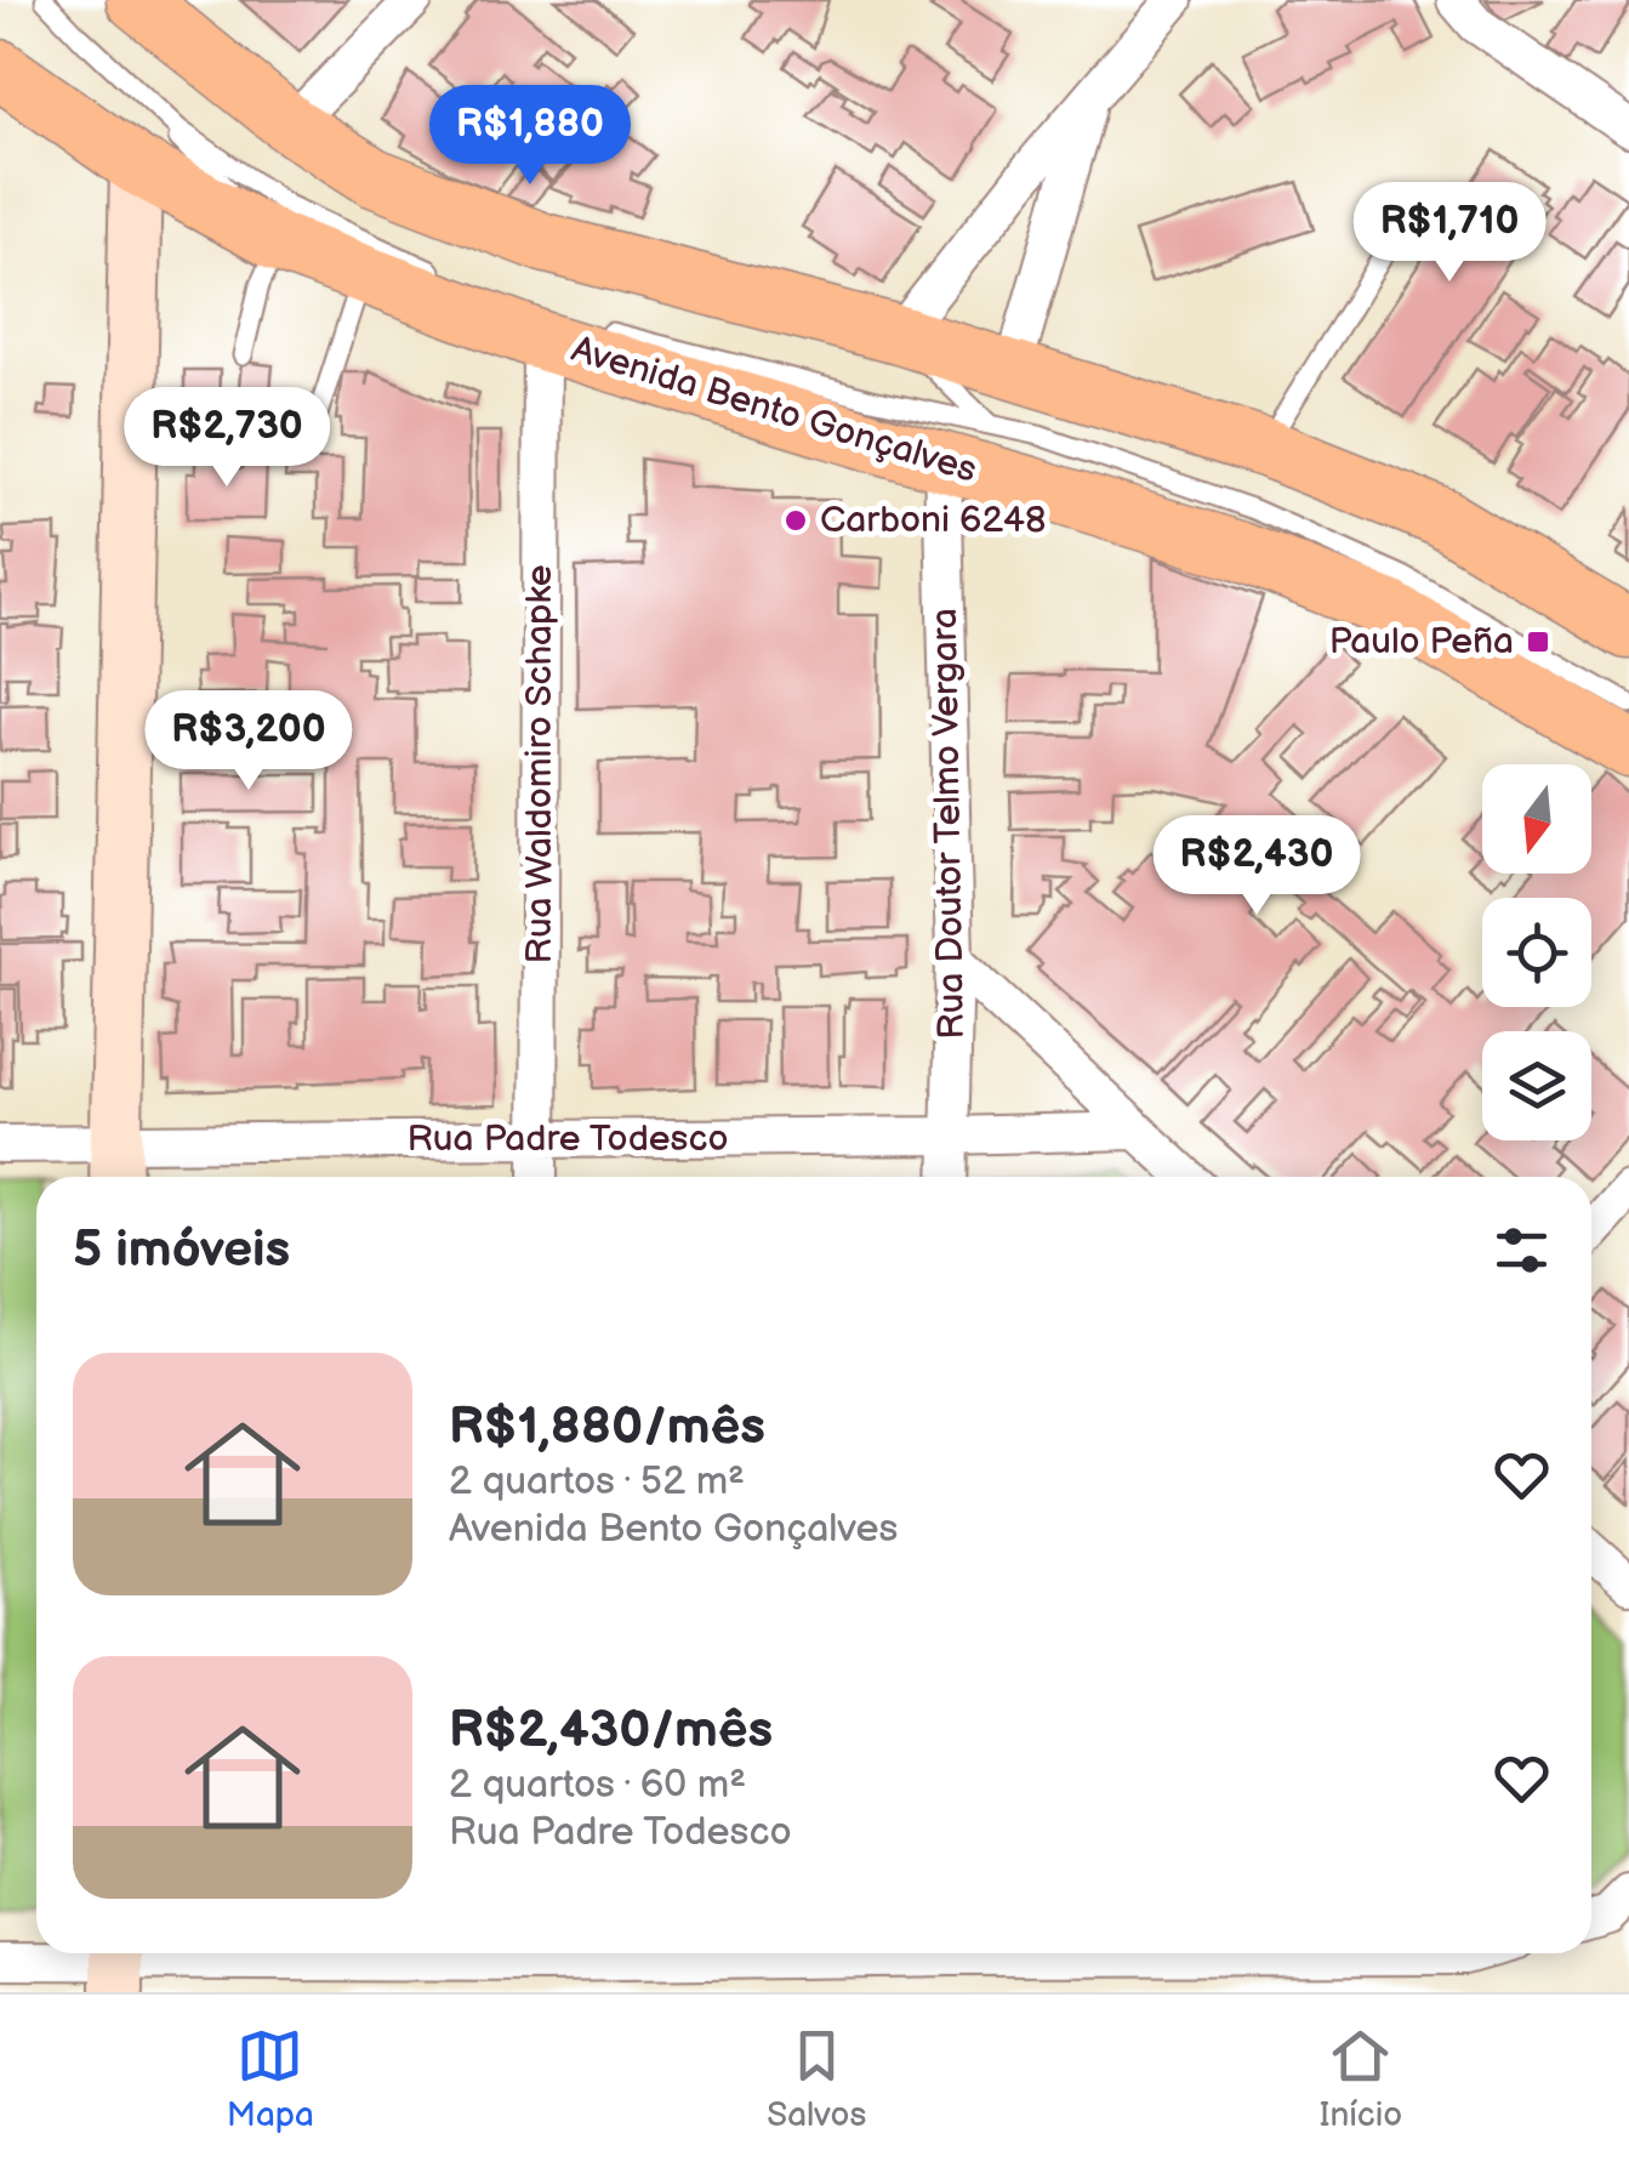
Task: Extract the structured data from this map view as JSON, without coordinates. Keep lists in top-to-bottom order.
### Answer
{
  "streets": {
    "main road": ["Avenida Bento Gonçalves"],
    "street": ["Rua Waldomiro Schapke", "Rua Doutor Telmo Vergara", "Rua Padre Todesco"]
  },
  "crossings": [
    ["Avenida Bento Gonçalves", "Rua Waldomiro Schapke"],
    ["Avenida Bento Gonçalves", "Rua Doutor Telmo Vergara"],
    ["Rua Waldomiro Schapke", "Rua Padre Todesco"],
    ["Rua Doutor Telmo Vergara", "Rua Padre Todesco"]
  ],
  "places": {
    "other": ["Carboni 6248"],
    "transit": ["Paulo Peña"]
  },
  "north": "bottom",
  "page": {
    "price": [
      "R$1,880",
      "R$1,710",
      "R$2,730",
      "R$3,200",
      "R$2,430"
    ],
    "heading": "5 imóveis",
    "list": [
      {
        "name": "R$1,880/mês",
        "note": "2 quartos · 52 m² · Avenida Bento Gonçalves"
      },
      {
        "name": "R$2,430/mês",
        "note": "2 quartos · 60 m² · Rua Padre Todesco"
      }
    ],
    "tabs": ["Mapa", "Salvos", "Início"]
  }
}
